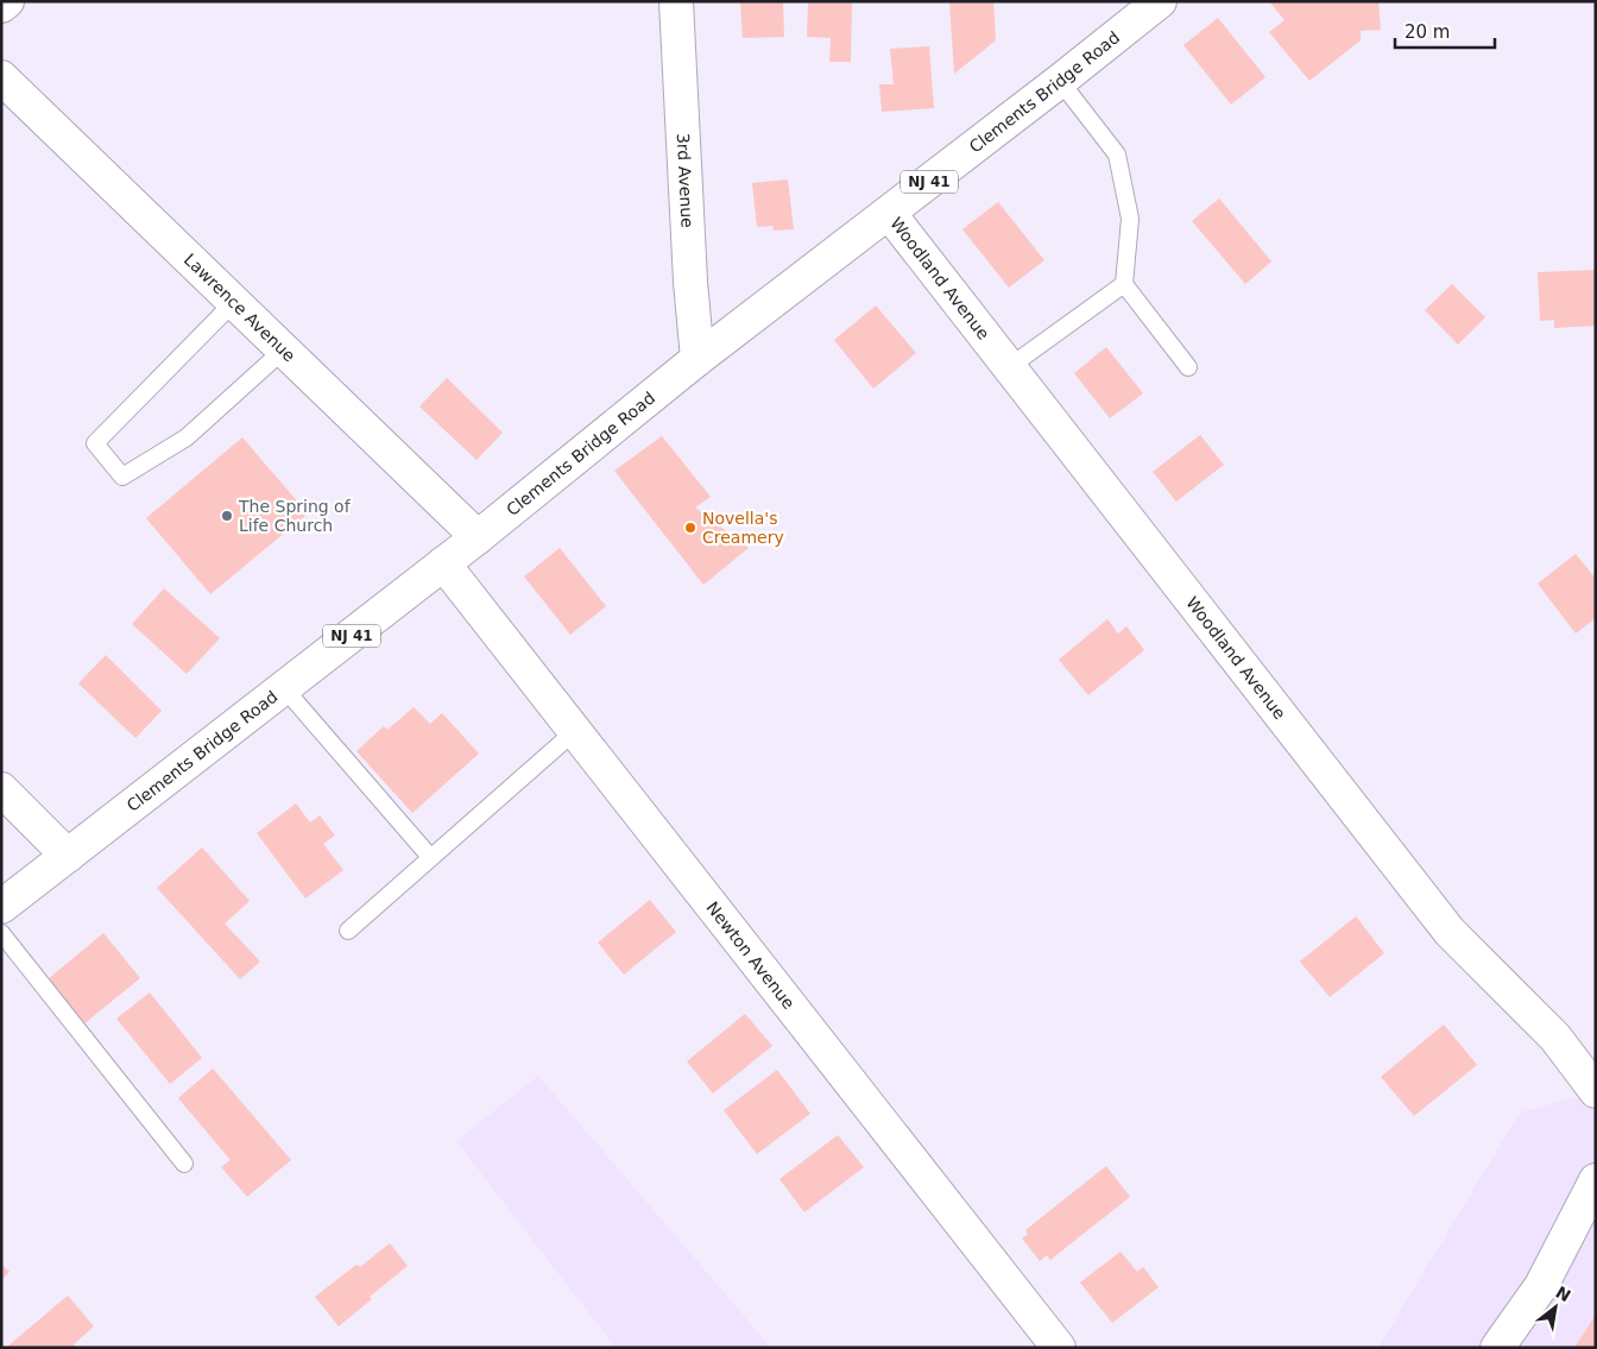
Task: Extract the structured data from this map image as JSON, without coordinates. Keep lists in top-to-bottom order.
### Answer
{
  "streets": {
    "street": [
      "Clements Bridge Road",
      "3rd Avenue",
      "NJ 41",
      "Woodland Avenue",
      "Lawrence Avenue",
      "Newton Avenue"
    ]
  },
  "crossings": [
    ["Clements Bridge Road", "3rd Avenue"],
    ["Clements Bridge Road", "Woodland Avenue"],
    ["Clements Bridge Road", "Lawrence Avenue"],
    ["Clements Bridge Road", "Newton Avenue"]
  ],
  "places": ["The Spring of Life Church", "Novella's Creamery"],
  "scale_bar": "20 m",
  "north": "top right"
}
